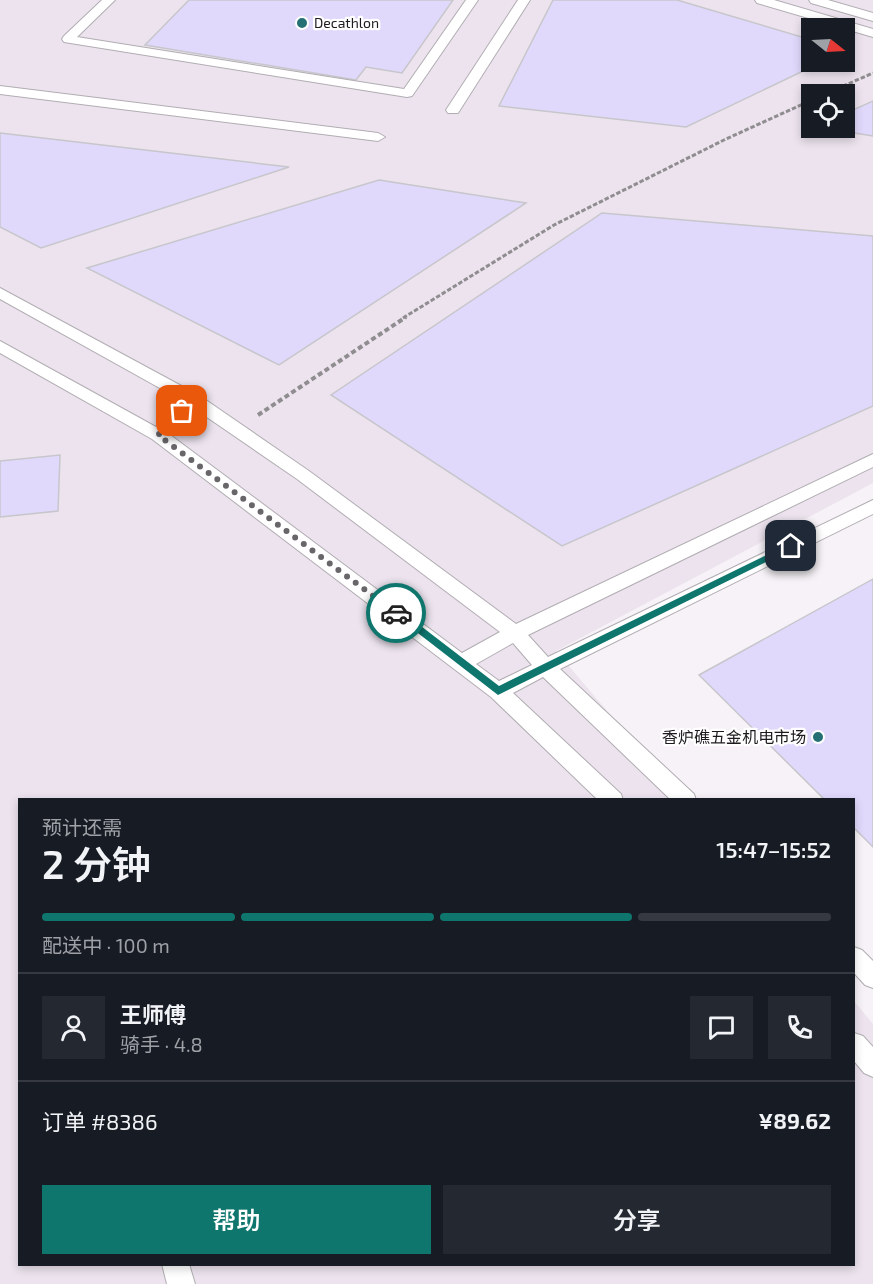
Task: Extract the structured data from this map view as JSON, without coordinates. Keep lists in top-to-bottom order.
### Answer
{
  "places": ["Decathlon", "香炉礁五金机电市场"],
  "north": "right",
  "page": {
    "heading": ["2 分钟", "预计还需", "15:47–15:52"],
    "panel": [
      "王师傅",
      "骑手 · 4.8",
      "订单 #8386",
      "¥89.62"
    ],
    "bar": "配送中 · 100 m",
    "buttons": ["帮助", "分享"]
  }
}
